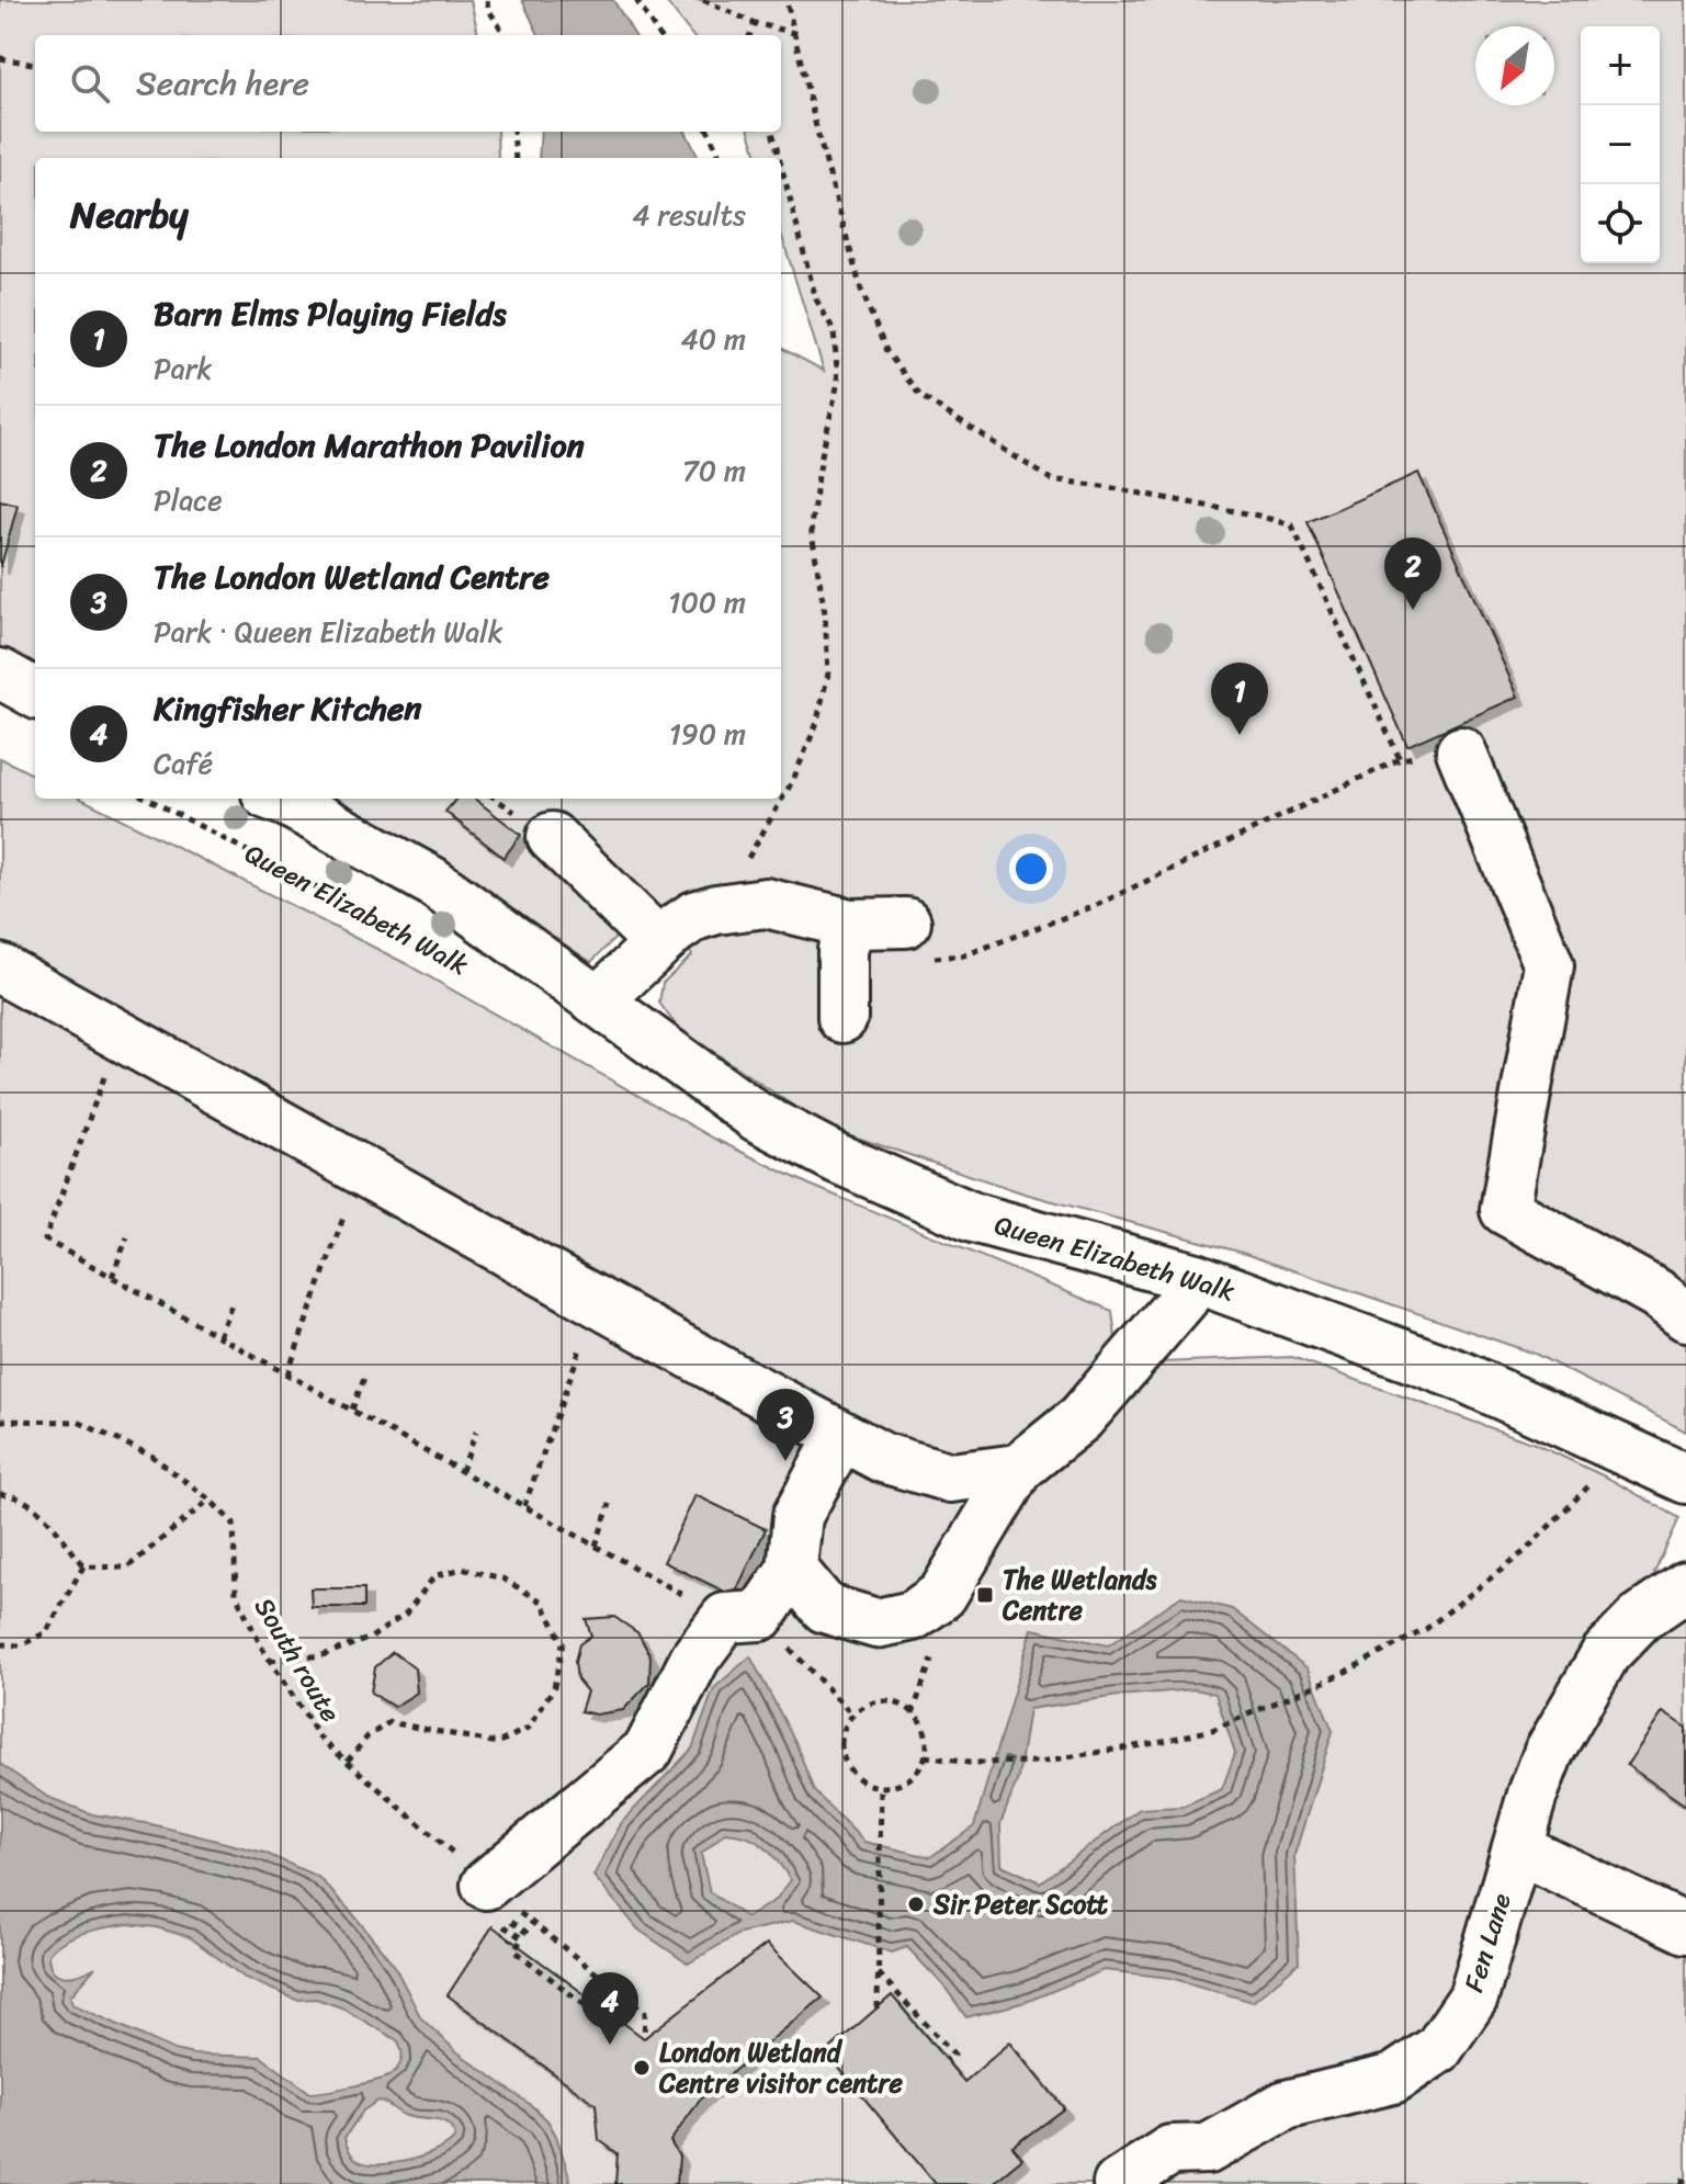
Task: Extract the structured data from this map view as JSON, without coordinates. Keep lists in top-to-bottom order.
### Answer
{
  "streets": {
    "street": ["Queen Elizabeth Walk", "Fen Lane"],
    "path": ["South route"]
  },
  "places": {
    "transit": ["The Wetlands Centre"],
    "other": ["Sir Peter Scott", "London Wetland Centre visitor centre"]
  },
  "north": "bottom left",
  "page": {
    "map_buttons": ["+", "−"],
    "search": "Search here",
    "heading": ["Nearby", "4 results"],
    "list": [
      {
        "mark": "1",
        "name": "Barn Elms Playing Fields",
        "note": "Park",
        "value": "40 m"
      },
      {
        "mark": "2",
        "name": "The London Marathon Pavilion",
        "note": "Place",
        "value": "70 m"
      },
      {
        "mark": "3",
        "name": "The London Wetland Centre",
        "note": "Park · Queen Elizabeth Walk",
        "value": "100 m"
      },
      {
        "mark": "4",
        "name": "Kingfisher Kitchen",
        "note": "Café",
        "value": "190 m"
      }
    ],
    "pins": [
      "2",
      "1",
      "3",
      "4"
    ]
  }
}
